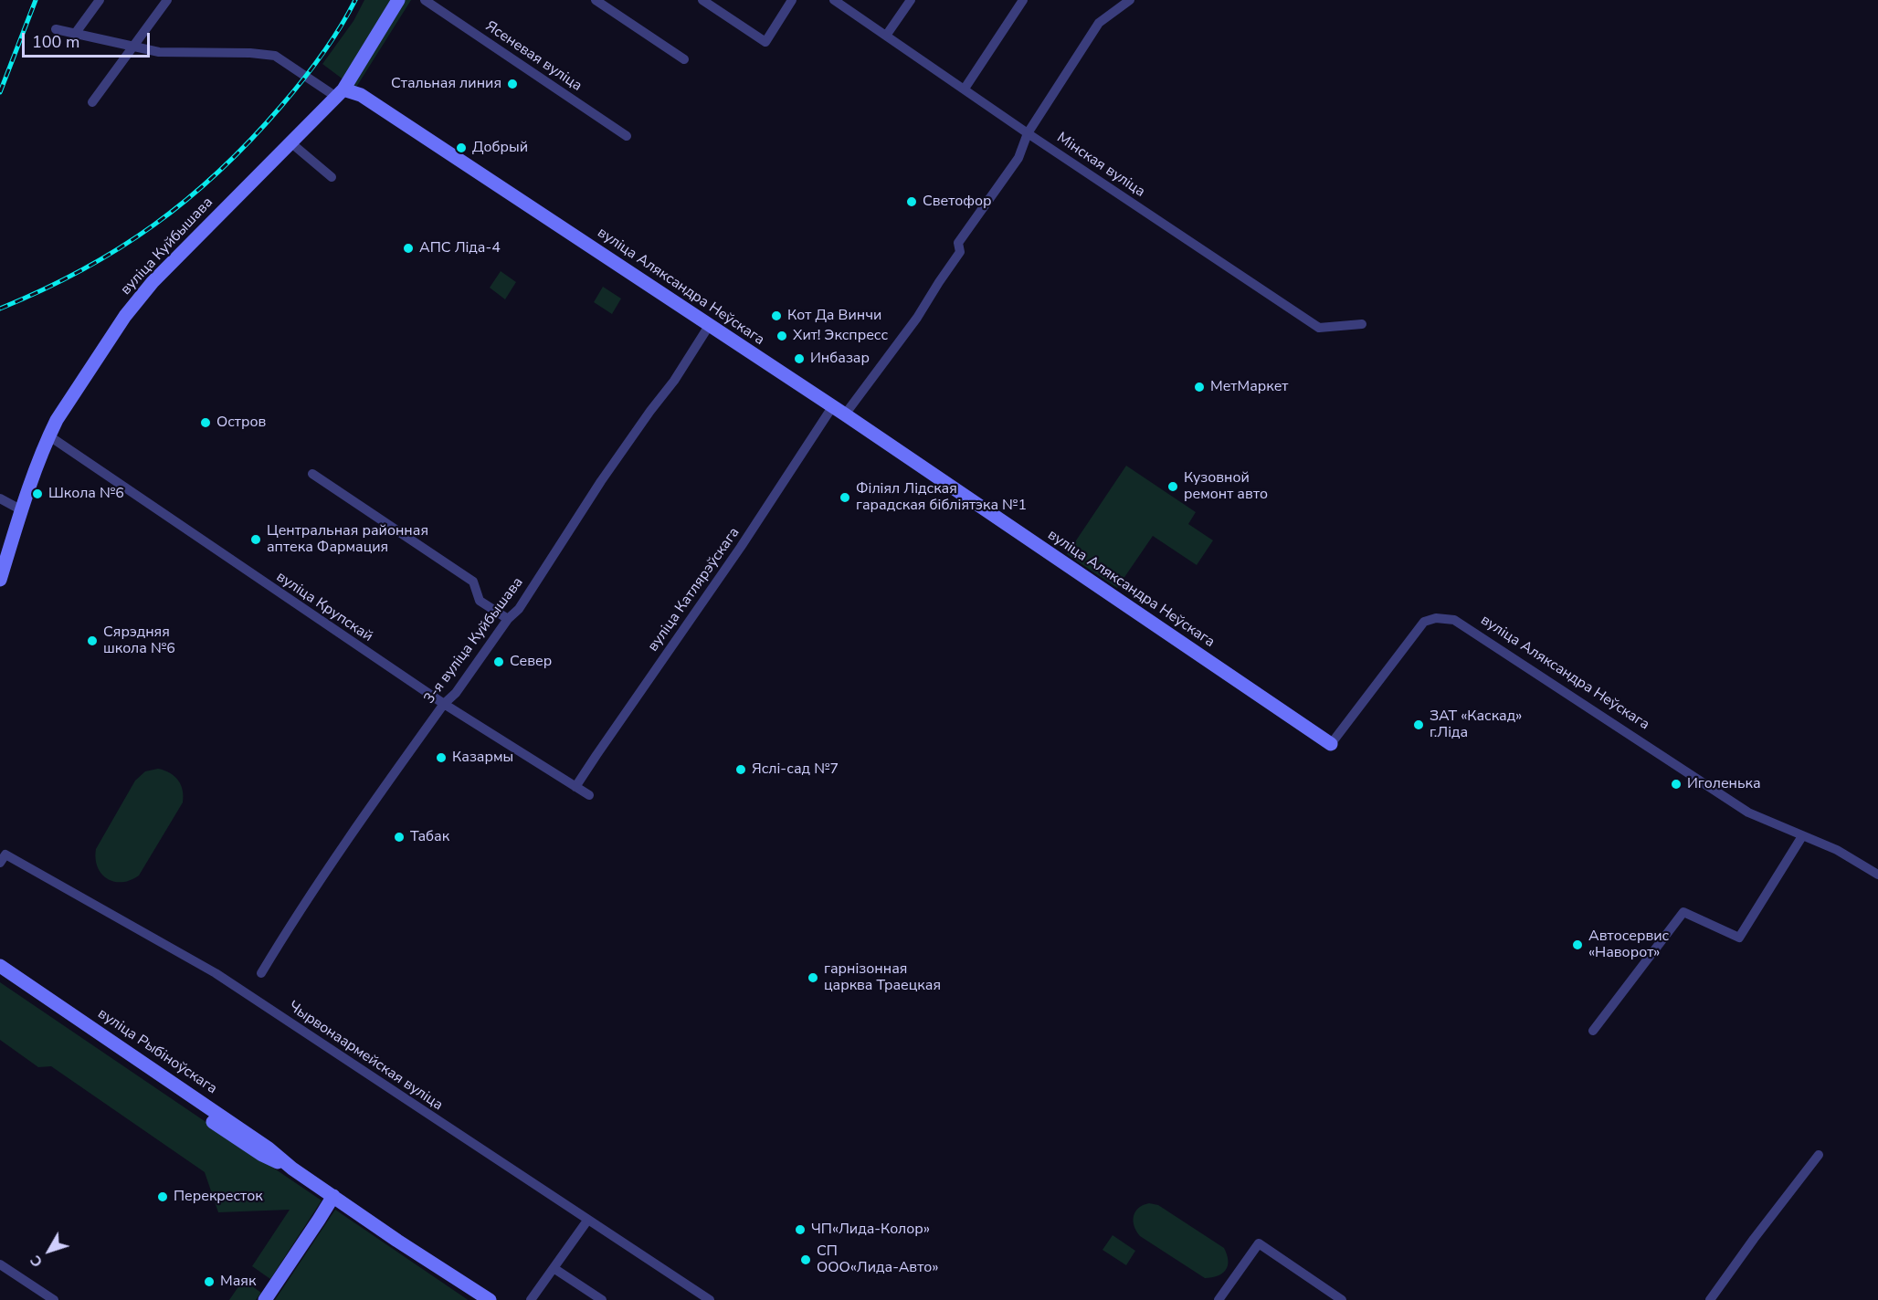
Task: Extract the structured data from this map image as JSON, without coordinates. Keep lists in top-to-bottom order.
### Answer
{
  "streets": {
    "main road": ["вуліца Куйбышава", "вуліца Аляксандра Неўскага", "вуліца Рыбіноўскага"],
    "street": [
      "Ясеневая вуліца",
      "Мінская вуліца",
      "вуліца Катлярэўскага",
      "вуліца Крупскай",
      "3-я вуліца Куйбышава",
      "Чырвонаармейская вуліца"
    ]
  },
  "crossings": [
    ["вуліца Куйбышава", "вуліца Аляксандра Неўскага"],
    ["вуліца Куйбышава", "вуліца Крупскай"],
    ["вуліца Аляксандра Неўскага", "вуліца Катлярэўскага"],
    ["вуліца Аляксандра Неўскага", "3-я вуліца Куйбышава"],
    ["вуліца Катлярэўскага", "вуліца Крупскай"],
    ["вуліца Крупскай", "3-я вуліца Куйбышава"]
  ],
  "places": [
    "Стальная линия",
    "Добрый",
    "Светофор",
    "АПС Ліда-4",
    "Кот Да Винчи",
    "Хит! Экспресс",
    "Инбазар",
    "МетМаркет",
    "Остров",
    "Кузовной ремонт авто",
    "Школа №6",
    "Філіял Лідская гарадская бібліятэка №1",
    "Центральная районная аптека Фармация",
    "Сярэдняя школа №6",
    "Север",
    "ЗАТ «Каскад» г.Ліда",
    "Казармы",
    "Яслі-сад №7",
    "Иголенька",
    "Табак",
    "Автосервис «Наворот»",
    "гарнізонная царква Траецкая",
    "Перекресток",
    "ЧП«Лида-Колор»",
    "СП ООО«Лида-Авто»",
    "Маяк"
  ],
  "scale_bar": "100 m",
  "north": "bottom left"
}
